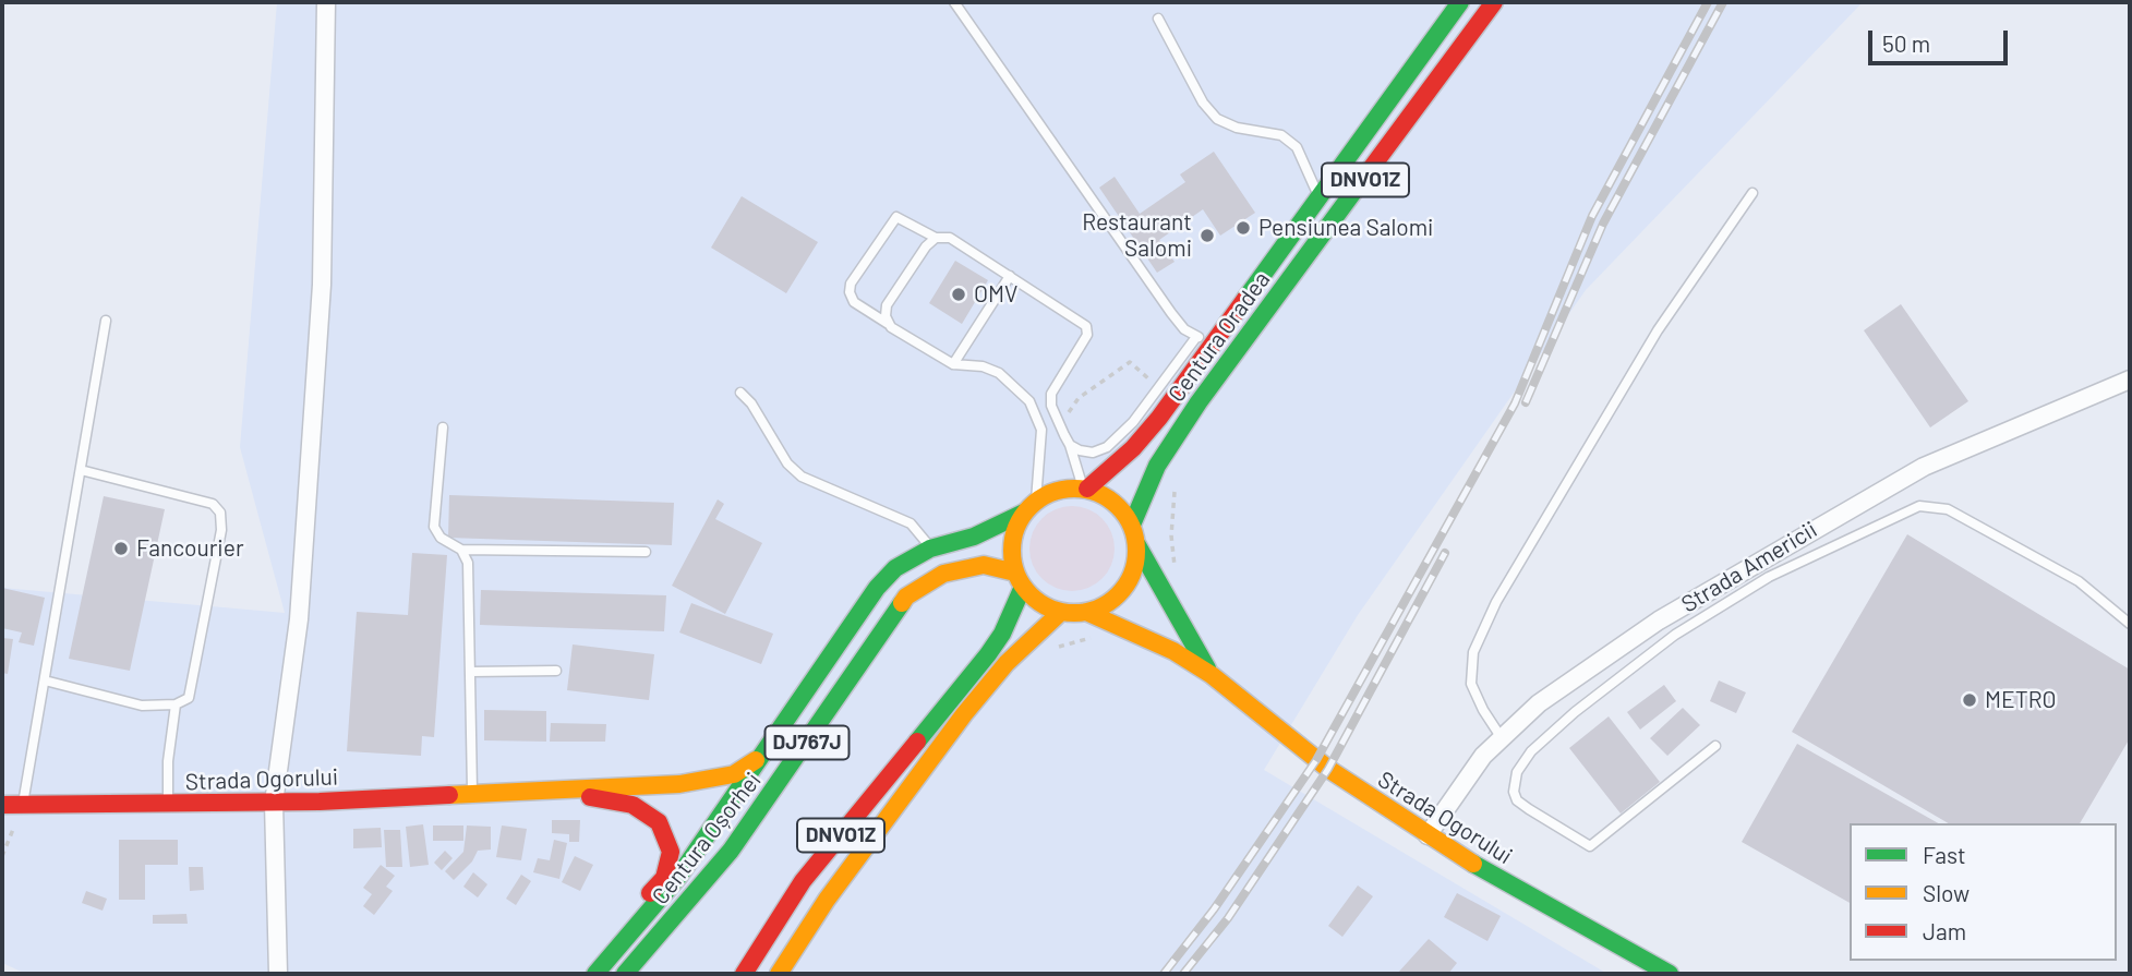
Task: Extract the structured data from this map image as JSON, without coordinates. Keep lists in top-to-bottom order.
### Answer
{
  "streets": {
    "main road": [
      "DNVO1Z",
      "Centura Oradea",
      "DJ767J",
      "Strada Ogorului",
      "Centura Oșorhei"
    ],
    "street": ["Strada Americii"]
  },
  "crossings": [
    ["DNVO1Z", "Centura Oradea"],
    ["DNVO1Z", "Strada Ogorului"],
    ["DNVO1Z", "Centura Oșorhei"],
    ["Centura Oradea", "Strada Ogorului"],
    ["Centura Oradea", "Centura Oșorhei"],
    ["Strada Americii", "Strada Ogorului"],
    ["DJ767J", "Strada Ogorului"],
    ["DJ767J", "Centura Oșorhei"],
    ["Strada Ogorului", "Centura Oșorhei"]
  ],
  "places": [
    "Pensiunea Salomi",
    "Restaurant Salomi",
    "OMV",
    "Fancourier",
    "METRO"
  ],
  "legend": ["Fast", "Slow", "Jam"],
  "scale_bar": "50 m"
}
